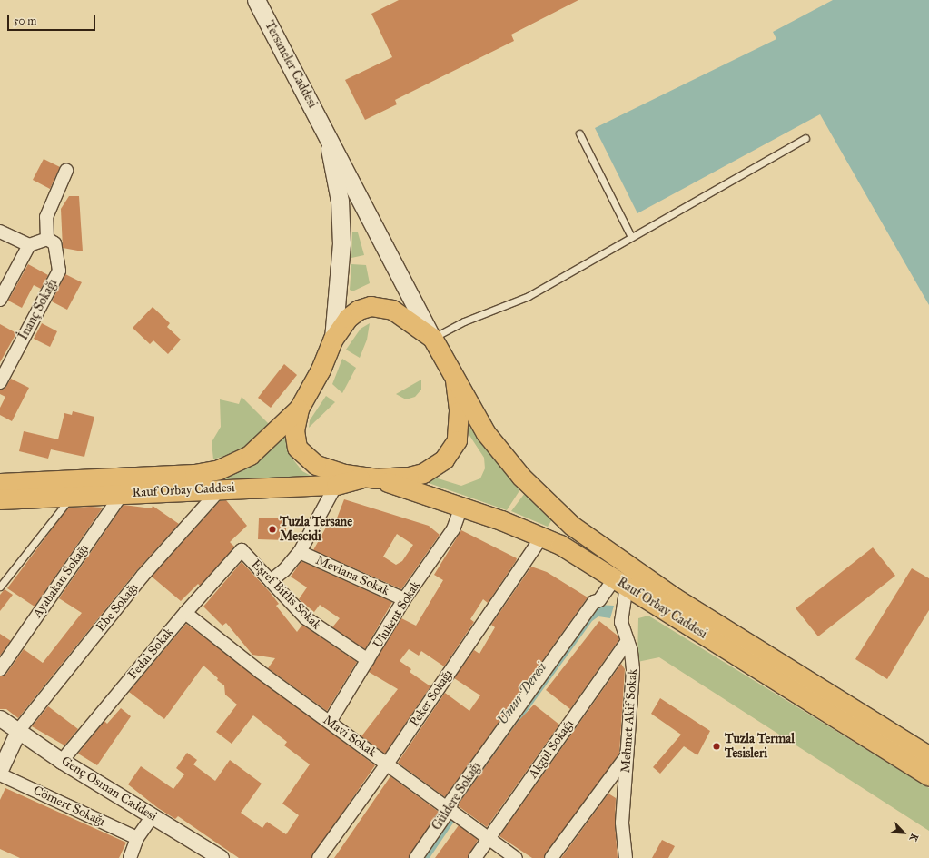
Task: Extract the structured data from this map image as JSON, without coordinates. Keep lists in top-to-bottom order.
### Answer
{
  "streets": {
    "main road": ["Tersaneler Caddesi", "Rauf Orbay Caddesi"],
    "street": [
      "İnanç Sokağı",
      "Mevlana Sokak",
      "Ayabakan Sokağı",
      "Eşref Bitlis Sokak",
      "Ebe Sokağı",
      "Ulukent Sokak",
      "Fedai Sokak",
      "Peker Sokağı",
      "Mehmet Akif Sokak",
      "Mavi Sokak",
      "Akgül Sokağı",
      "Genç Osman Caddesi",
      "Güldere Sokağı",
      "Cömert Sokağı"
    ]
  },
  "crossings": [
    ["Tersaneler Caddesi", "Rauf Orbay Caddesi"],
    ["Rauf Orbay Caddesi", "Ayabakan Sokağı"],
    ["Rauf Orbay Caddesi", "Ebe Sokağı"],
    ["Rauf Orbay Caddesi", "Ulukent Sokak"],
    ["Rauf Orbay Caddesi", "Peker Sokağı"],
    ["Rauf Orbay Caddesi", "Mehmet Akif Sokak"],
    ["Rauf Orbay Caddesi", "Güldere Sokağı"],
    ["Mevlana Sokak", "Ulukent Sokak"],
    ["Eşref Bitlis Sokak", "Ulukent Sokak"],
    ["Eşref Bitlis Sokak", "Fedai Sokak"],
    ["Ebe Sokağı", "Genç Osman Caddesi"],
    ["Ulukent Sokak", "Mavi Sokak"],
    ["Fedai Sokak", "Mavi Sokak"],
    ["Fedai Sokak", "Genç Osman Caddesi"],
    ["Peker Sokağı", "Mavi Sokak"],
    ["Mehmet Akif Sokak", "Akgül Sokağı"],
    ["Mehmet Akif Sokak", "Güldere Sokağı"],
    ["Mavi Sokak", "Akgül Sokağı"],
    ["Mavi Sokak", "Güldere Sokağı"]
  ],
  "water": ["Umur Deresi"],
  "places": ["Tuzla Tersane Mescidi", "Tuzla Termal Tesisleri"],
  "scale_bar": "50 m",
  "north": "bottom right"
}
